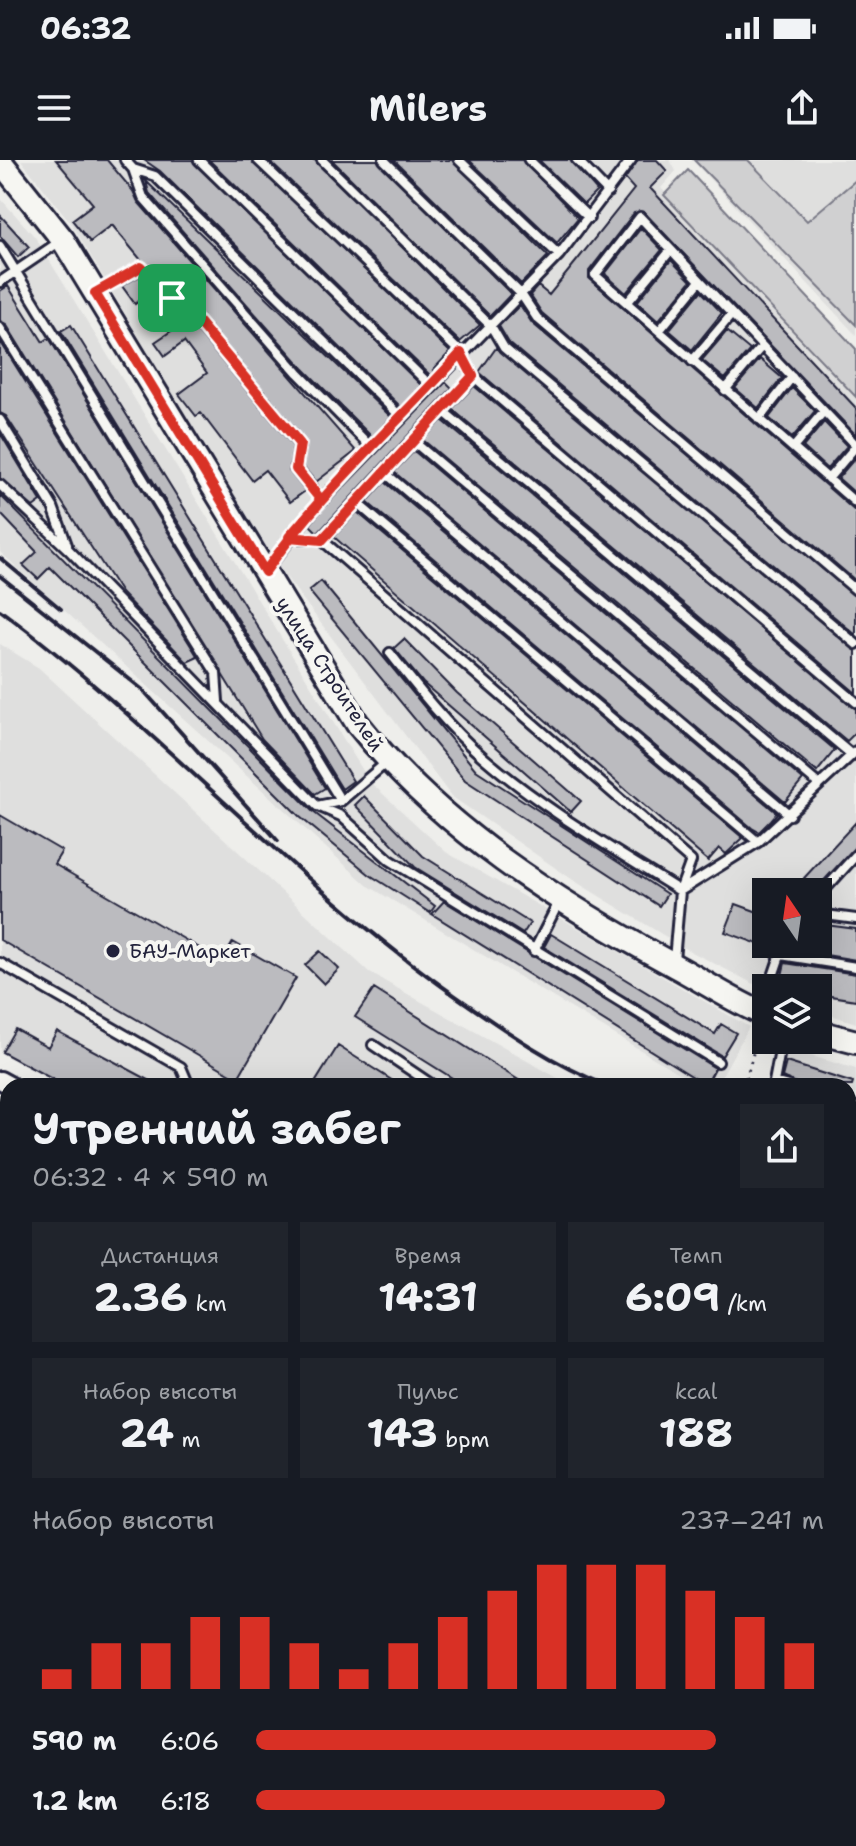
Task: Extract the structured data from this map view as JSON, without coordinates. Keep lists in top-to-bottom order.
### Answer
{
  "streets": {
    "main road": ["улица Строителей"]
  },
  "places": ["БАУ-Маркет"],
  "north": "top",
  "page": {
    "status": "06:32",
    "header": "Milers",
    "heading": ["Утренний забег", "06:32 · 4 × 590 m"],
    "stats": [
      ["Дистанция", "2.36 km"],
      ["Время", "14:31"],
      ["Темп", "6:09 /km"],
      ["Набор высоты", "24 m"],
      ["Пульс", "143 bpm"],
      ["kcal", "188"]
    ],
    "chart": ["Набор высоты", "237–241 m"],
    "list": [
      {
        "name": "590 m",
        "note": "6:06"
      },
      {
        "name": "1.2 km",
        "note": "6:18"
      }
    ]
  }
}
